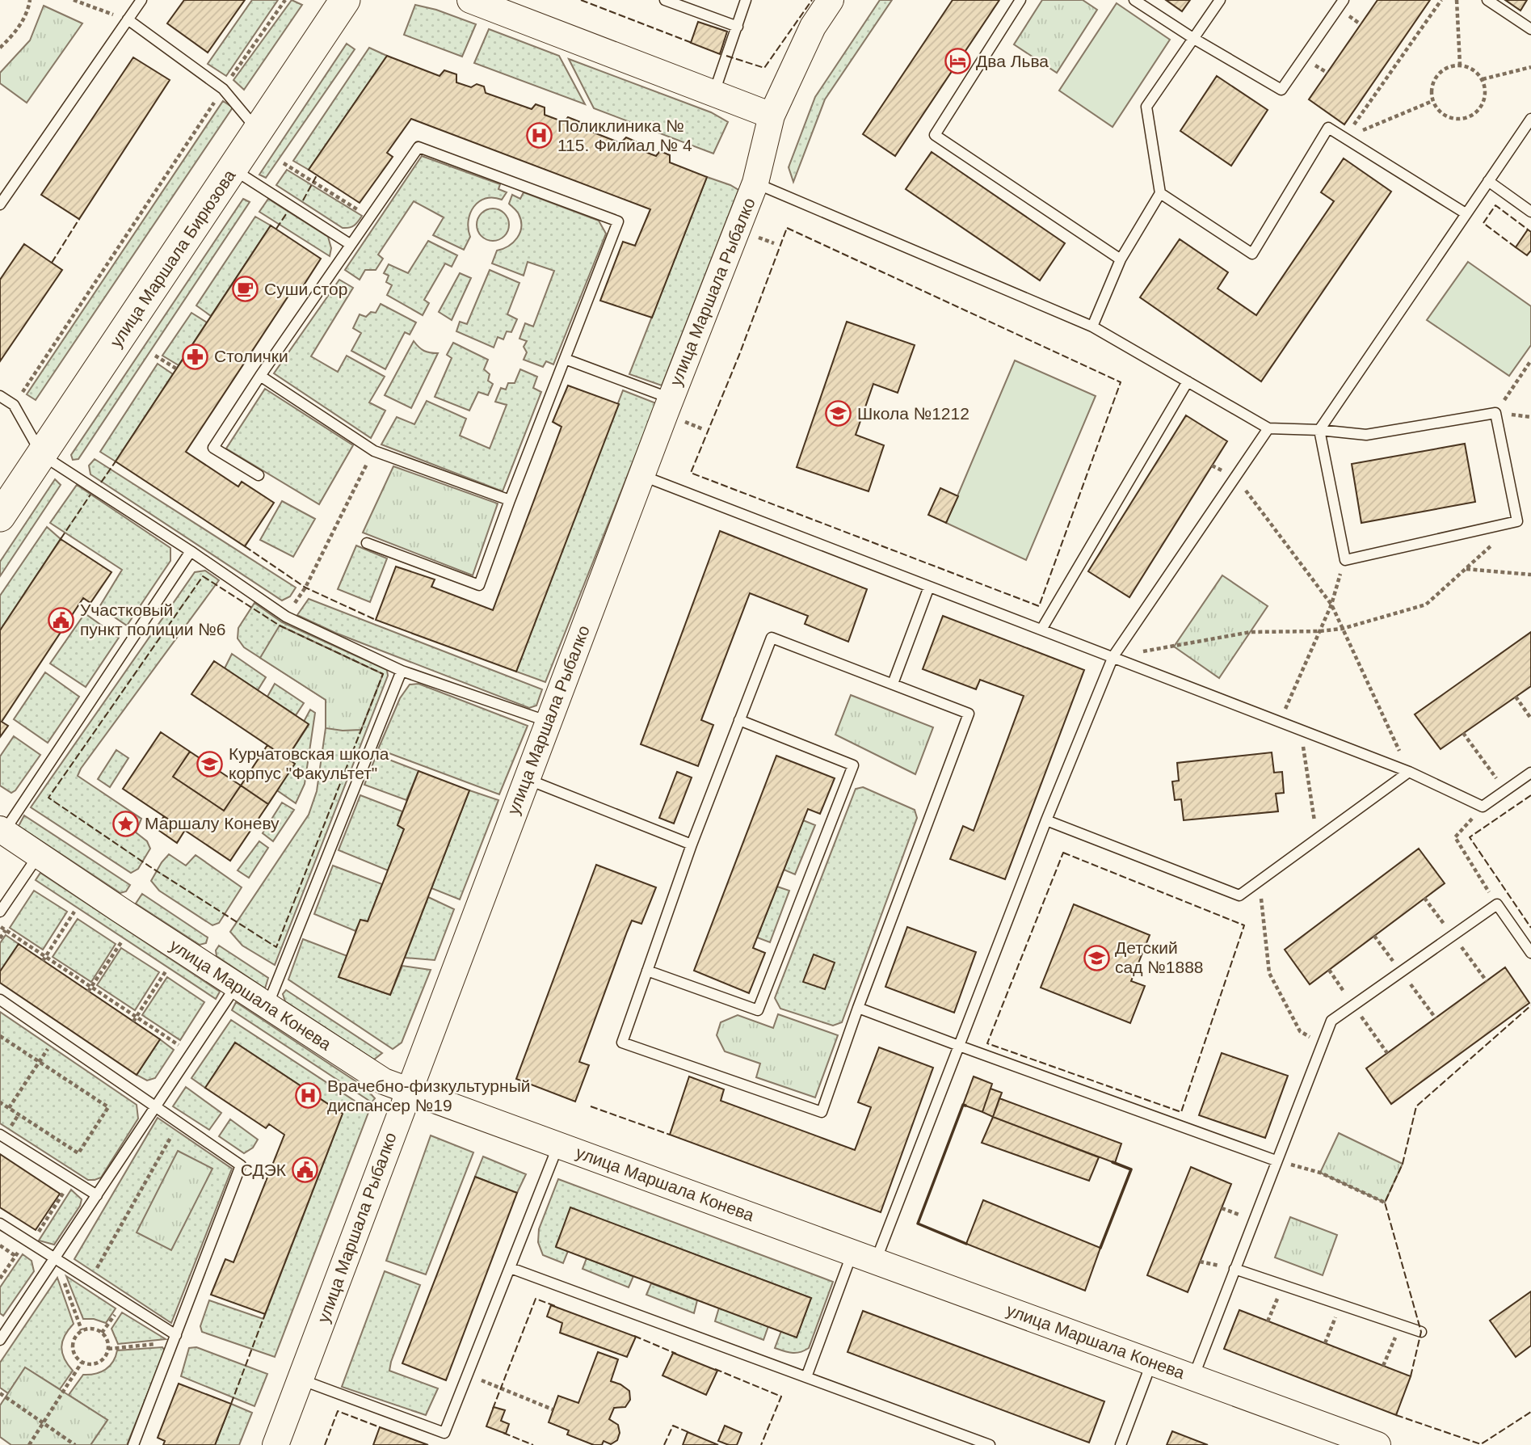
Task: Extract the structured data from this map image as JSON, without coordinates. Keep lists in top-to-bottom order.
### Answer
{
  "streets": {
    "main road": ["улица Маршала Бирюзова"],
    "street": ["улица Маршала Рыбалко", "улица Маршала Конева"]
  },
  "crossings": [
    ["улица Маршала Рыбалко", "улица Маршала Конева"]
  ],
  "places": {
    "hotel": ["Два Льва"],
    "hospital": ["Поликлиника № 115. Филиал № 4", "Врачебно-физкультурный диспансер №19"],
    "cafe": ["Суши стор"],
    "pharmacy": ["Столички"],
    "school or university": ["Школа №1212", "Курчатовская школа корпус \"Факультет\"", "Детский сад №1888"],
    "public building": ["Участковый пункт полиции №6", "СДЭК"],
    "place": ["Маршалу Коневу"]
  }
}
